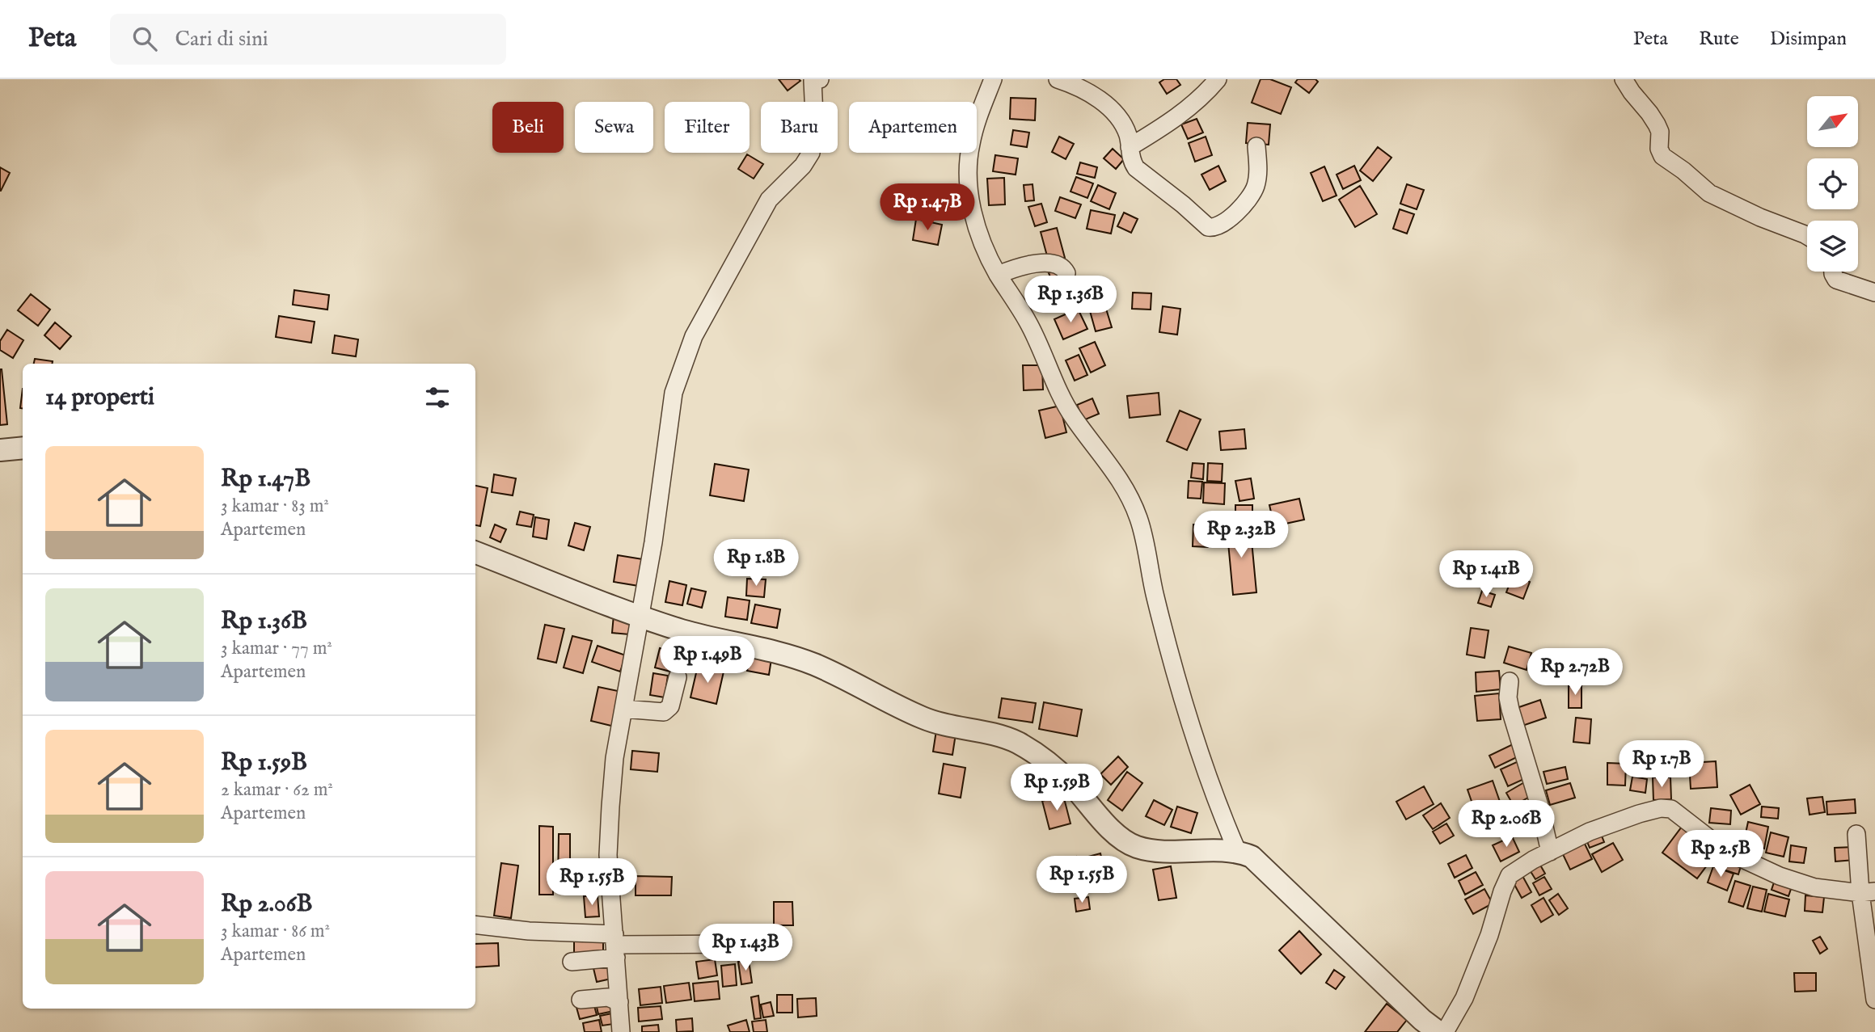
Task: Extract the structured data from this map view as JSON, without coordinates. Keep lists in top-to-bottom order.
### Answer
{
  "north": "top right",
  "page": {
    "header": "Peta",
    "search": "Cari di sini",
    "nav": ["Peta", "Rute", "Disimpan"],
    "chip": [
      "Beli",
      "Sewa",
      "Filter",
      "Baru",
      "Apartemen"
    ],
    "price": [
      "Rp 1.47B",
      "Rp 1.36B",
      "Rp 2.32B",
      "Rp 1.8B",
      "Rp 1.41B",
      "Rp 1.49B",
      "Rp 2.72B",
      "Rp 1.7B",
      "Rp 1.59B",
      "Rp 2.06B",
      "Rp 2.5B",
      "Rp 1.55B",
      "Rp 1.55B",
      "Rp 1.43B"
    ],
    "heading": "14 properti",
    "list": [
      {
        "name": "Rp 1.47B",
        "note": "3 kamar · 83 m² · Apartemen"
      },
      {
        "name": "Rp 1.36B",
        "note": "3 kamar · 77 m² · Apartemen"
      },
      {
        "name": "Rp 1.59B",
        "note": "2 kamar · 62 m² · Apartemen"
      },
      {
        "name": "Rp 2.06B",
        "note": "3 kamar · 86 m² · Apartemen"
      }
    ]
  }
}
